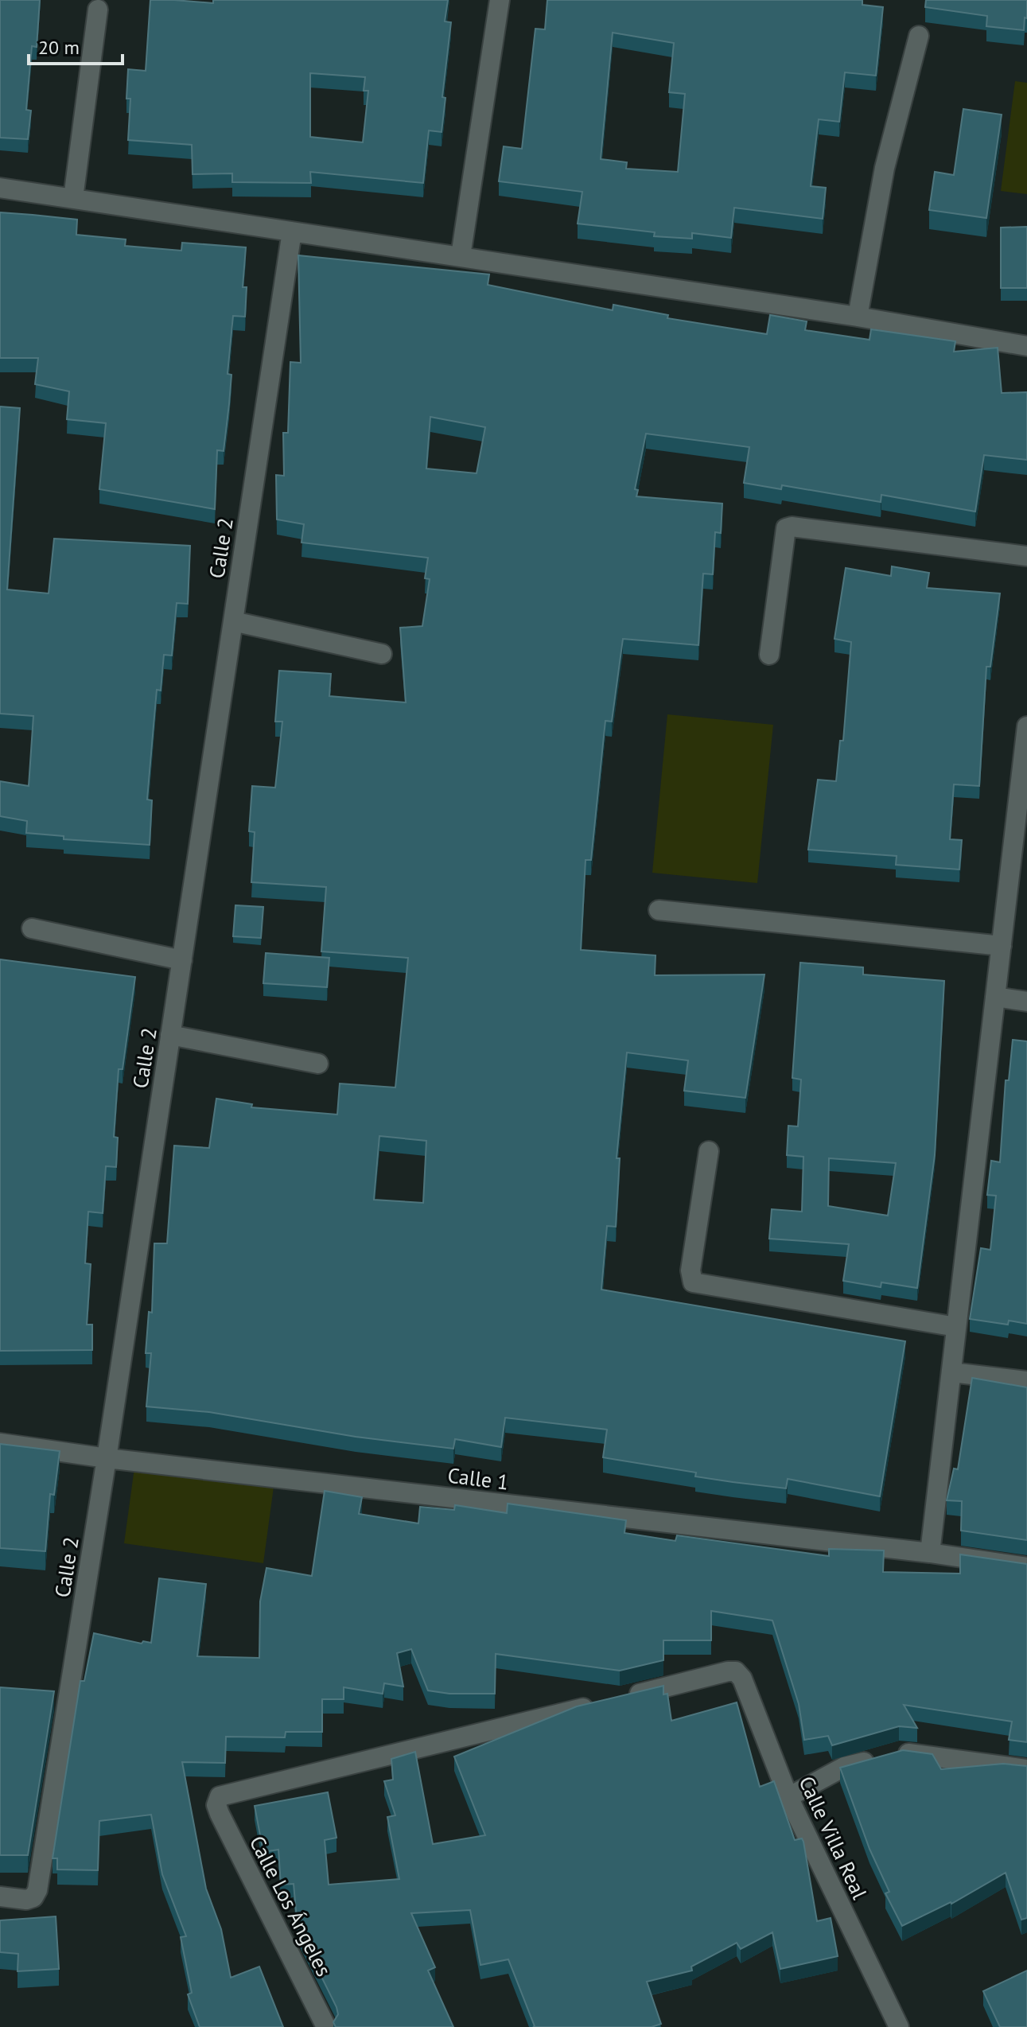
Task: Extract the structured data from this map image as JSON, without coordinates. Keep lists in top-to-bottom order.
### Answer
{
  "streets": {
    "street": [
      "Calle 2",
      "Calle 1",
      "Calle Villa Real",
      "Calle Los Ángeles"
    ]
  },
  "crossings": [
    ["Calle 2", "Calle 1"],
    ["Calle Villa Real", "Calle Los Ángeles"]
  ],
  "scale_bar": "20 m"
}
